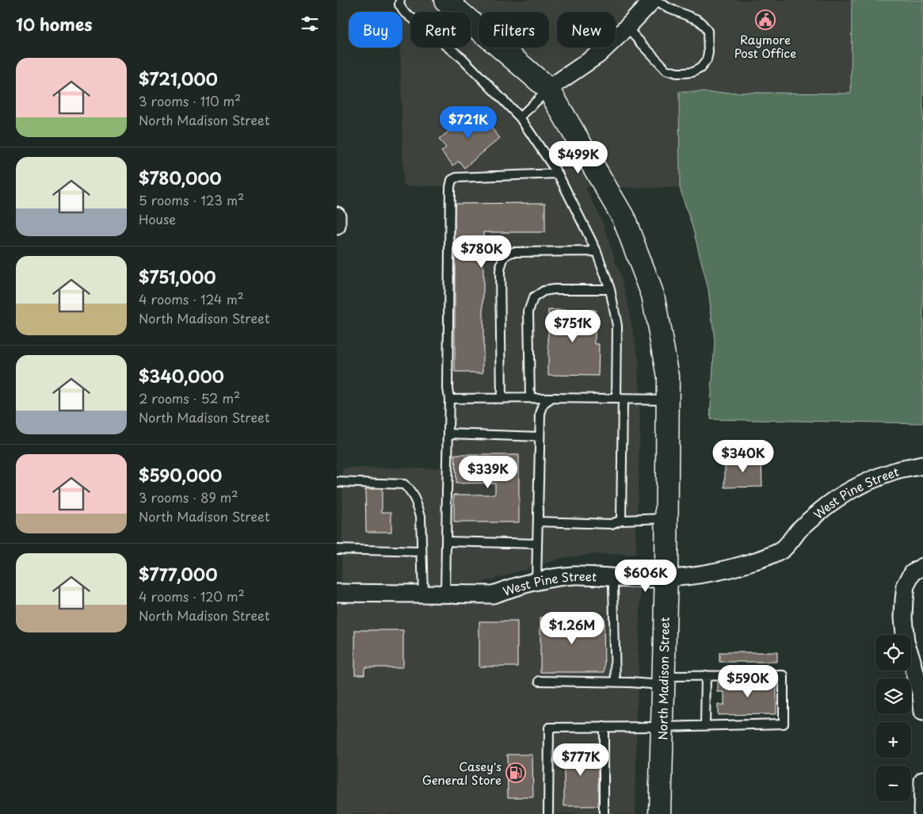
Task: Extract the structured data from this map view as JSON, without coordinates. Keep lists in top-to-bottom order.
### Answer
{
  "streets": {
    "main road": ["North Madison Street"],
    "street": ["West Pine Street"]
  },
  "crossings": [
    ["West Pine Street", "North Madison Street"]
  ],
  "places": {
    "public building": ["Raymore Post Office"],
    "fuel station": ["Casey's General Store"]
  },
  "page": {
    "heading": "10 homes",
    "chip": [
      "Buy",
      "Rent",
      "Filters",
      "New"
    ],
    "list": [
      {
        "name": "$721,000",
        "note": "3 rooms · 110 m² · North Madison Street"
      },
      {
        "name": "$780,000",
        "note": "5 rooms · 123 m² · House"
      },
      {
        "name": "$751,000",
        "note": "4 rooms · 124 m² · North Madison Street"
      },
      {
        "name": "$340,000",
        "note": "2 rooms · 52 m² · North Madison Street"
      },
      {
        "name": "$590,000",
        "note": "3 rooms · 89 m² · North Madison Street"
      },
      {
        "name": "$777,000",
        "note": "4 rooms · 120 m² · North Madison Street"
      }
    ],
    "price": [
      "$721K",
      "$499K",
      "$780K",
      "$751K",
      "$340K",
      "$339K",
      "$606K",
      "$1.26M",
      "$590K",
      "$777K"
    ],
    "map_buttons": ["+", "−"]
  }
}
